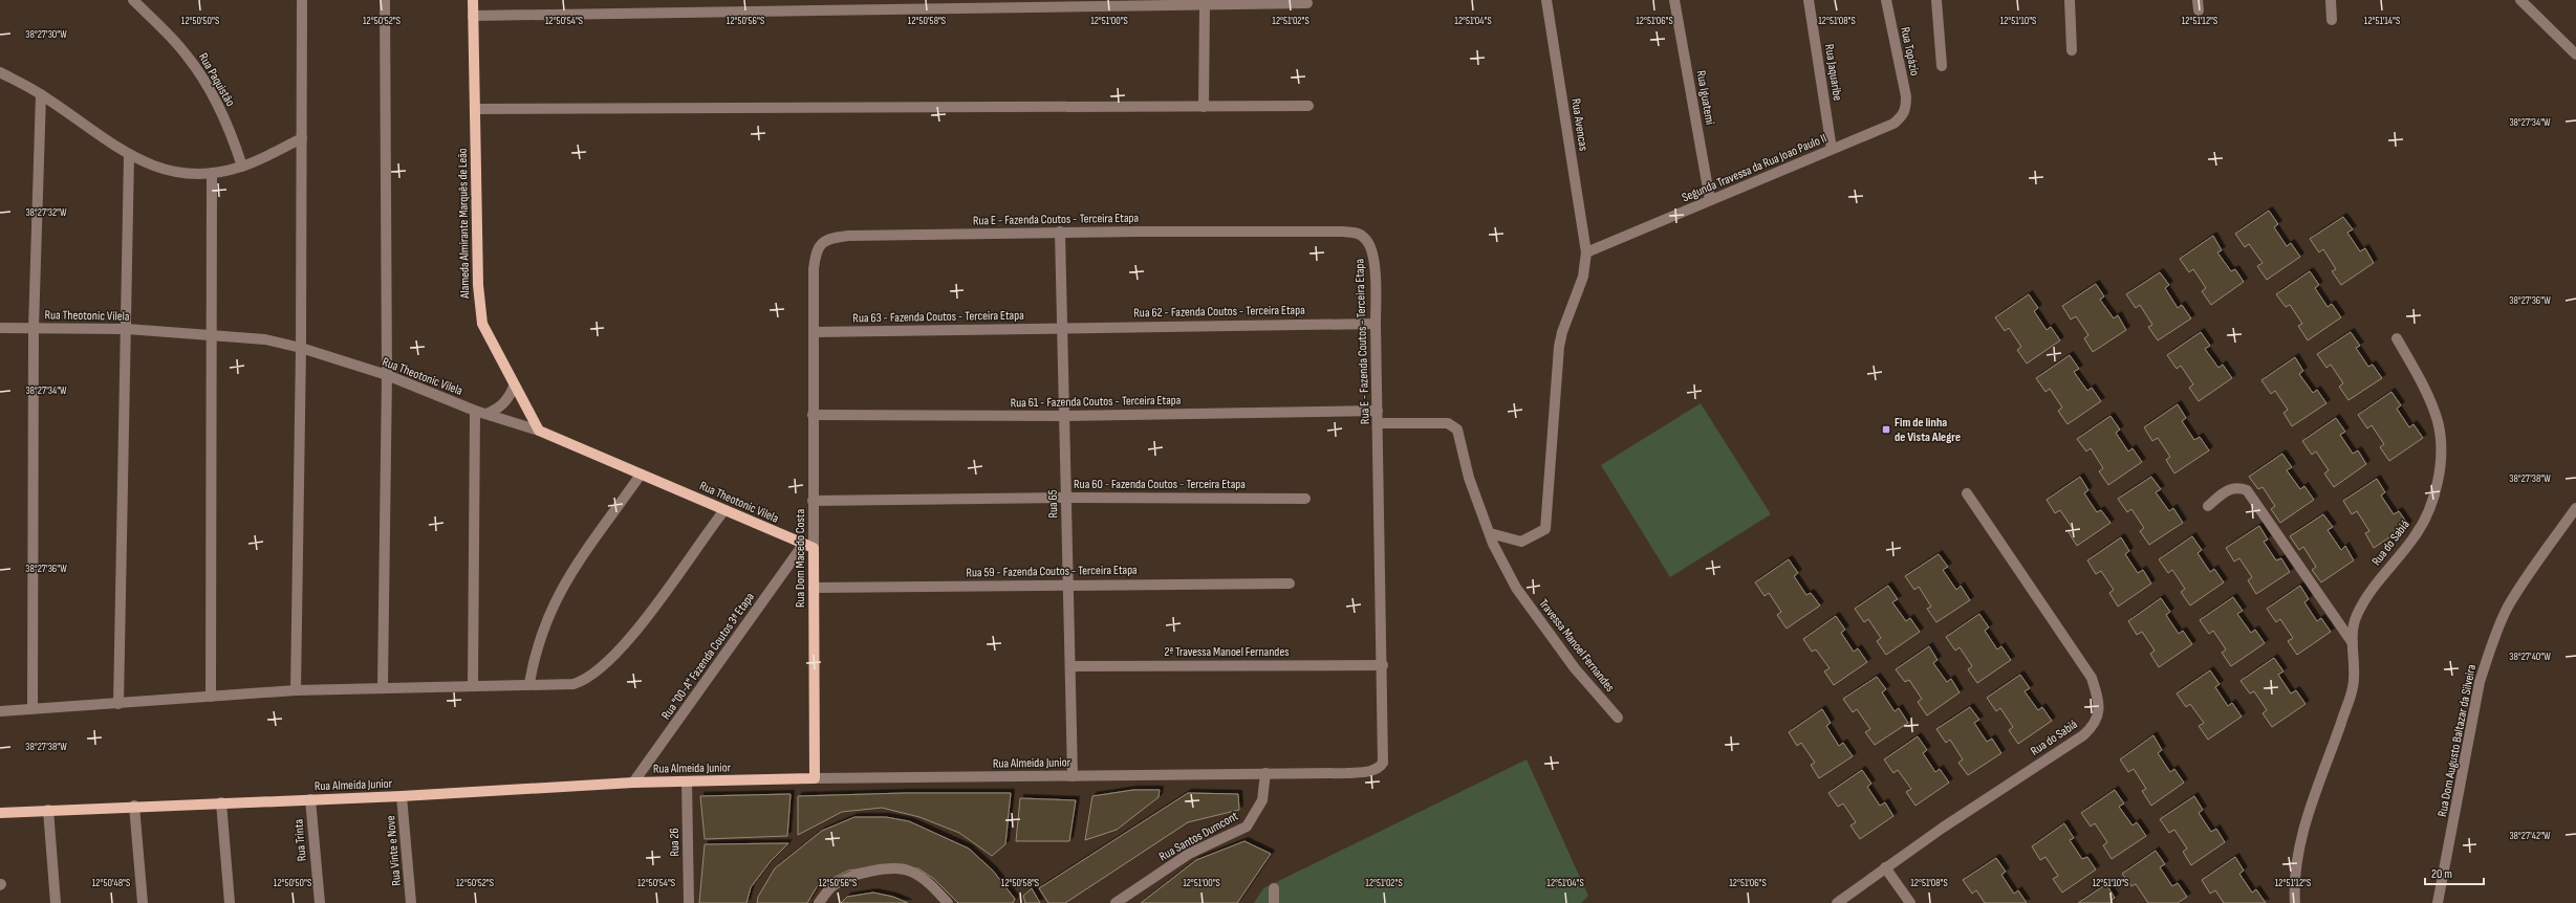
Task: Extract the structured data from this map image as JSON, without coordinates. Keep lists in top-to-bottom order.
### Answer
{
  "streets": {
    "main road": [
      "Alameda Almirante Marquês de Leão",
      "Rua Theotonic Vilela",
      "Rua Dom Macedo Costa",
      "Rua Almeida Junior"
    ],
    "street": [
      "Rua Topázio",
      "Rua Jaquaribe",
      "Rua Paquistão",
      "Rua Iguatemi",
      "Rua Avencas",
      "Segunda Travessa da Rua Joao Paulo II",
      "Rua E - Fazenda Coutos - Terceira Etapa",
      "Rua 62 - Fazenda Coutos - Terceira Etapa",
      "Rua 63 - Fazenda Coutos - Terceira Etapa",
      "Rua 61 - Fazenda Coutos - Terceira Etapa",
      "Rua 60 - Fazenda Coutos - Terceira Etapa",
      "Rua 65",
      "Rua do Sabiá",
      "Rua 59 - Fazenda Coutos - Terceira Etapa",
      "Travessa Manoel Fernandes",
      "2ª Travessa Manoel Fernandes",
      "Rua \"00-A\" Fazenda Coutos 3ª Etapa",
      "Rua Dom Augusto Baltazar da Silveira",
      "Rua Santos Dumcont",
      "Rua Trinta",
      "Rua 26",
      "Rua Vinte e Nove"
    ]
  },
  "crossings": [
    ["Rua Topázio", "Segunda Travessa da Rua Joao Paulo II"],
    ["Rua Jaquaribe", "Segunda Travessa da Rua Joao Paulo II"],
    ["Rua Iguatemi", "Segunda Travessa da Rua Joao Paulo II"],
    ["Rua Avencas", "Segunda Travessa da Rua Joao Paulo II"],
    ["Rua E - Fazenda Coutos - Terceira Etapa", "Rua 62 - Fazenda Coutos - Terceira Etapa"],
    ["Rua E - Fazenda Coutos - Terceira Etapa", "Rua 61 - Fazenda Coutos - Terceira Etapa"],
    ["Rua E - Fazenda Coutos - Terceira Etapa", "Rua 65"],
    ["Rua E - Fazenda Coutos - Terceira Etapa", "Rua Dom Macedo Costa"],
    ["Rua E - Fazenda Coutos - Terceira Etapa", "Travessa Manoel Fernandes"],
    ["Rua E - Fazenda Coutos - Terceira Etapa", "2ª Travessa Manoel Fernandes"],
    ["Rua E - Fazenda Coutos - Terceira Etapa", "Rua Almeida Junior"],
    ["Alameda Almirante Marquês de Leão", "Rua Theotonic Vilela"],
    ["Rua 62 - Fazenda Coutos - Terceira Etapa", "Rua 63 - Fazenda Coutos - Terceira Etapa"],
    ["Rua 62 - Fazenda Coutos - Terceira Etapa", "Rua 65"],
    ["Rua Theotonic Vilela", "Rua Dom Macedo Costa"],
    ["Rua Theotonic Vilela", "Rua \"00-A\" Fazenda Coutos 3ª Etapa"],
    ["Rua 63 - Fazenda Coutos - Terceira Etapa", "Rua 65"],
    ["Rua 63 - Fazenda Coutos - Terceira Etapa", "Rua Dom Macedo Costa"],
    ["Rua 61 - Fazenda Coutos - Terceira Etapa", "Rua 65"],
    ["Rua 61 - Fazenda Coutos - Terceira Etapa", "Rua Dom Macedo Costa"],
    ["Rua 60 - Fazenda Coutos - Terceira Etapa", "Rua 65"],
    ["Rua 60 - Fazenda Coutos - Terceira Etapa", "Rua Dom Macedo Costa"],
    ["Rua 65", "Rua 59 - Fazenda Coutos - Terceira Etapa"],
    ["Rua 65", "2ª Travessa Manoel Fernandes"],
    ["Rua 65", "Rua Almeida Junior"],
    ["Rua Dom Macedo Costa", "Rua 59 - Fazenda Coutos - Terceira Etapa"],
    ["Rua Dom Macedo Costa", "Rua \"00-A\" Fazenda Coutos 3ª Etapa"],
    ["Rua Dom Macedo Costa", "Rua Almeida Junior"],
    ["Rua \"00-A\" Fazenda Coutos 3ª Etapa", "Rua Almeida Junior"],
    ["Rua Almeida Junior", "Rua Santos Dumcont"],
    ["Rua Almeida Junior", "Rua Trinta"],
    ["Rua Almeida Junior", "Rua 26"],
    ["Rua Almeida Junior", "Rua Vinte e Nove"]
  ],
  "places": {
    "transit": ["Fim de linha de Vista Alegre"]
  },
  "scale_bar": "20 m",
  "coordinates": [
    "12°50'50\"S",
    "12°50'52\"S",
    "12°50'54\"S",
    "12°50'56\"S",
    "12°50'58\"S",
    "12°51'00\"S",
    "12°51'02\"S",
    "12°51'04\"S",
    "12°51'06\"S",
    "12°51'08\"S",
    "12°51'10\"S",
    "12°51'12\"S",
    "12°51'14\"S",
    "38°27'30\"W",
    "38°27'34\"W",
    "38°27'32\"W",
    "38°27'36\"W",
    "38°27'38\"W",
    "38°27'40\"W",
    "38°27'42\"W",
    "12°50'48\"S"
  ]
}
